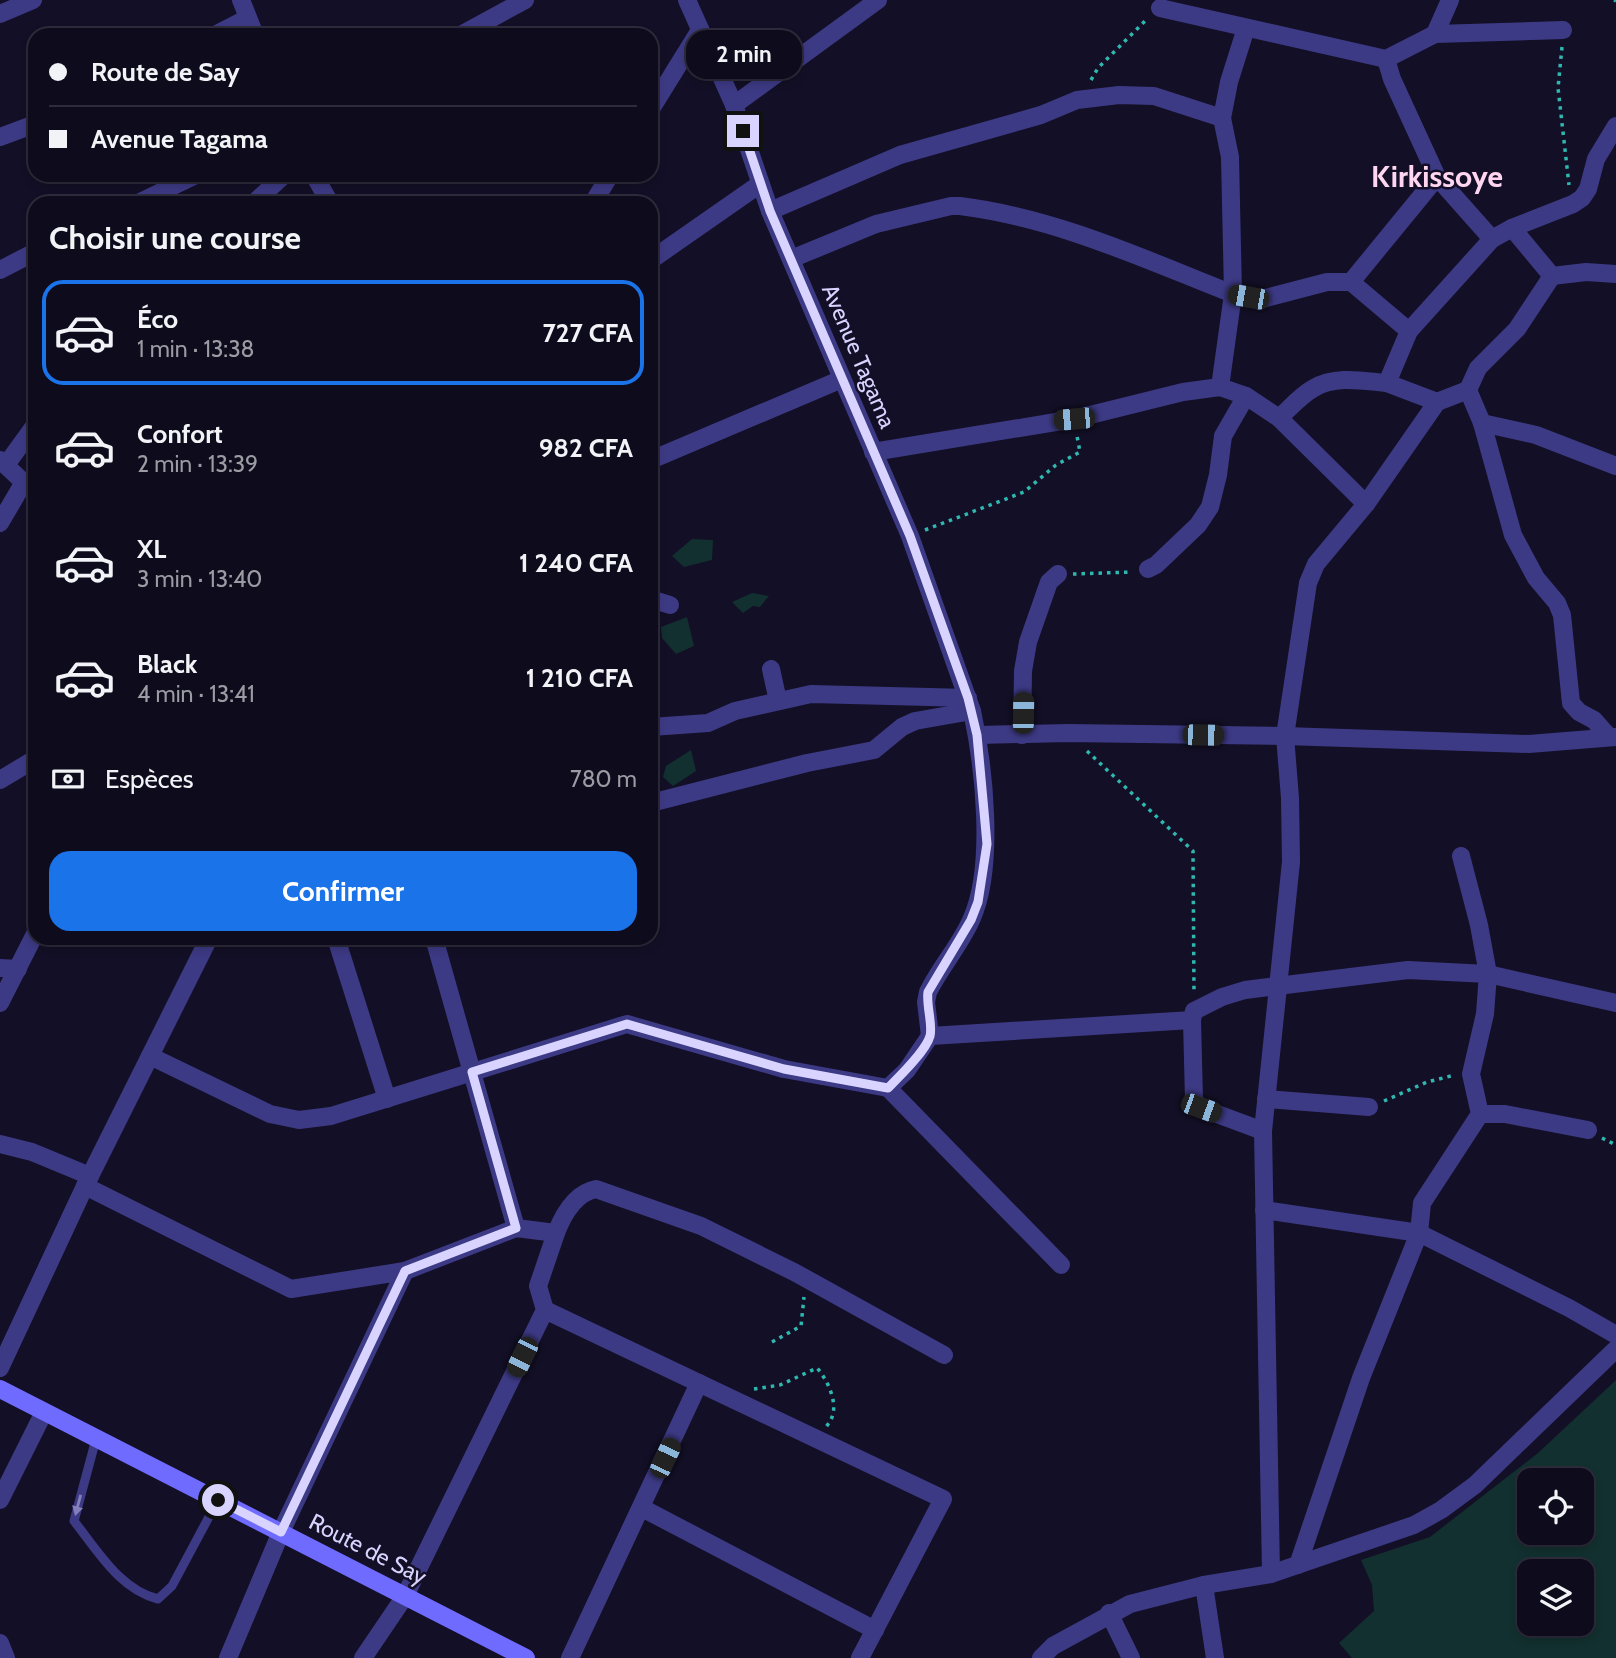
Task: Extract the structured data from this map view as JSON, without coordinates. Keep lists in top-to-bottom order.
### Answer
{
  "streets": {
    "main road": ["Route de Say"],
    "street": ["Avenue Tagama"]
  },
  "districts": ["Kirkissoye"],
  "page": {
    "banner": ["Route de Say", "Avenue Tagama"],
    "bubble": "2 min",
    "heading": "Choisir une course",
    "list": [
      {
        "name": "Éco",
        "note": "1 min · 13:38",
        "value": "727 CFA"
      },
      {
        "name": "Confort",
        "note": "2 min · 13:39",
        "value": "982 CFA"
      },
      {
        "name": "XL",
        "note": "3 min · 13:40",
        "value": "1 240 CFA"
      },
      {
        "name": "Black",
        "note": "4 min · 13:41",
        "value": "1 210 CFA"
      }
    ],
    "pay": ["Espèces", "780 m"],
    "buttons": "Confirmer"
  }
}
